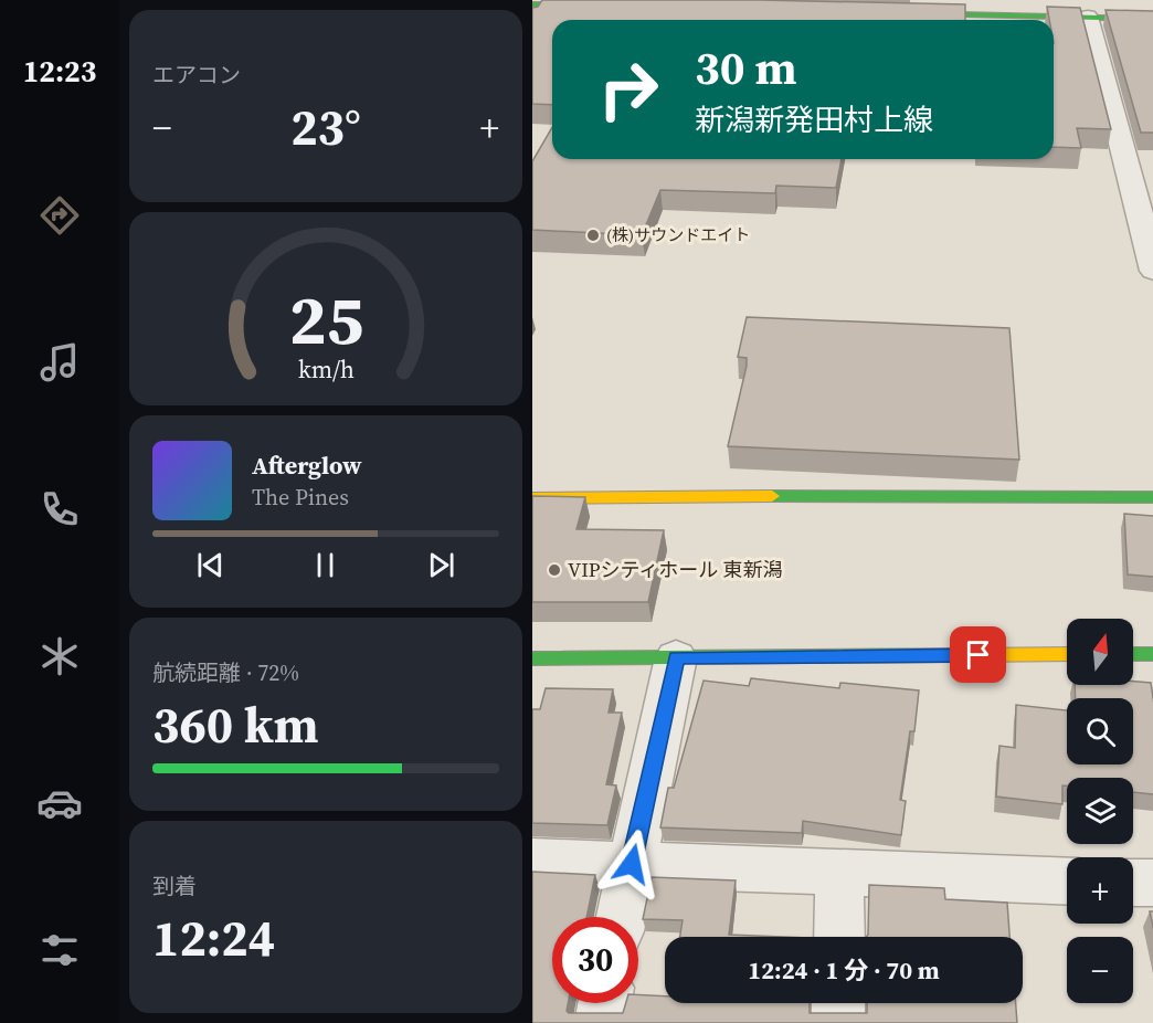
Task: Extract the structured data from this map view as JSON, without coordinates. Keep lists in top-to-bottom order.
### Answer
{
  "places": ["(株)サウンドエイト", "VIPシティホール 東新潟"],
  "north": "top",
  "page": {
    "tabs": "12:23",
    "tile": [
      "エアコン",
      ["航続距離 · 72%", "360 km"],
      ["到着", "12:24"]
    ],
    "turn": ["30 m", "新潟新発田村上線"],
    "heat": ["−", "23°", "+"],
    "song": ["Afterglow", "The Pines"],
    "map_buttons": ["+", "−"],
    "limit": "30",
    "trip": "12:24 · 1 分 · 70 m",
    "gauge": ["25", "km/h"]
  }
}
